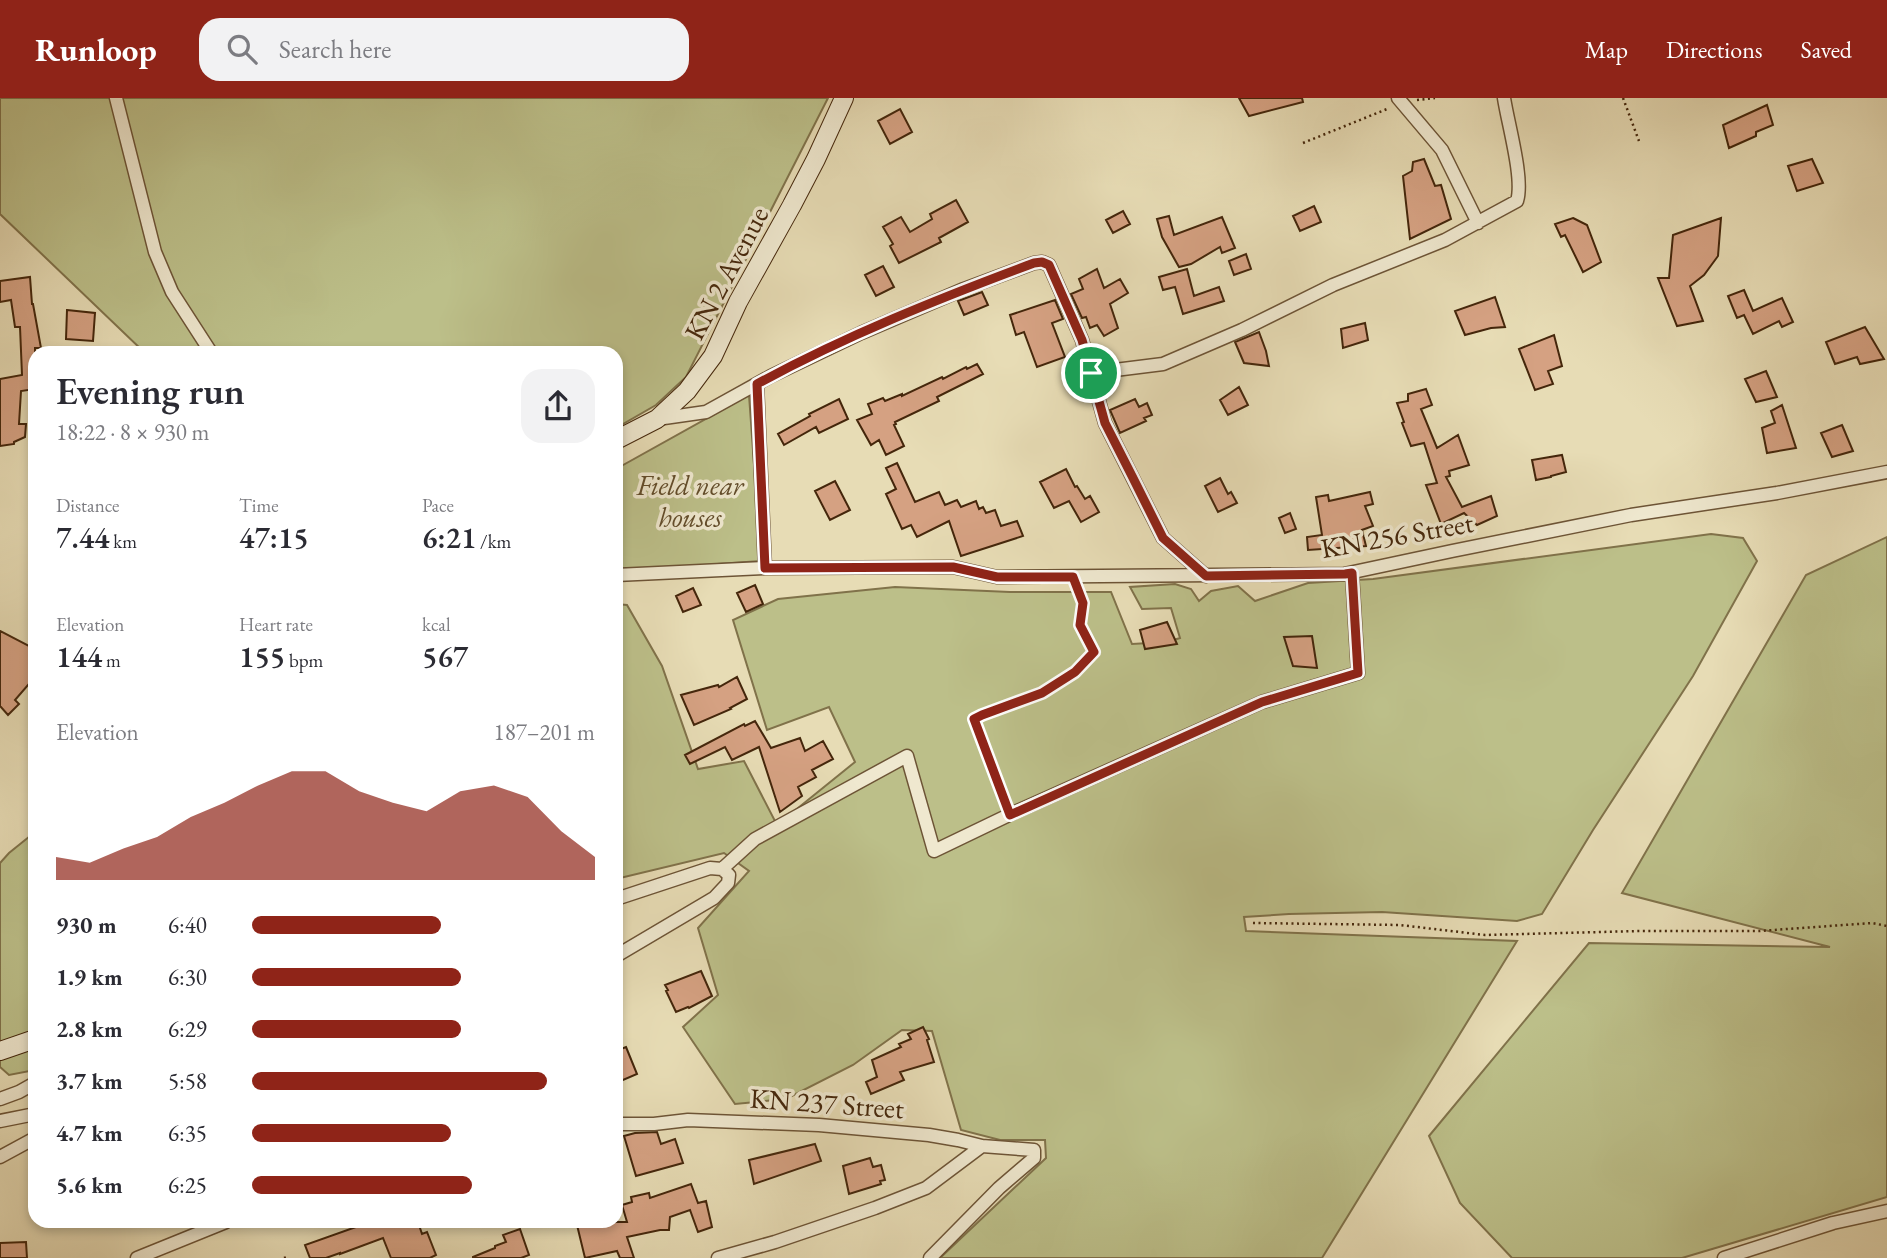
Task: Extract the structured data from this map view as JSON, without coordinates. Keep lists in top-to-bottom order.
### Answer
{
  "streets": {
    "main road": ["KN 2 Avenue"],
    "street": ["KN 256 Street", "KN 237 Street"]
  },
  "parks": ["Field near houses"],
  "page": {
    "header": "Runloop",
    "search": "Search here",
    "nav": ["Map", "Directions", "Saved"],
    "heading": ["Evening run", "18:22 · 8 × 930 m"],
    "stats": [
      ["Distance", "7.44 km"],
      ["Time", "47:15"],
      ["Pace", "6:21 /km"],
      ["Elevation", "144 m"],
      ["Heart rate", "155 bpm"],
      ["kcal", "567"]
    ],
    "chart": ["Elevation", "187–201 m"],
    "list": [
      {
        "name": "930 m",
        "note": "6:40"
      },
      {
        "name": "1.9 km",
        "note": "6:30"
      },
      {
        "name": "2.8 km",
        "note": "6:29"
      },
      {
        "name": "3.7 km",
        "note": "5:58"
      },
      {
        "name": "4.7 km",
        "note": "6:35"
      },
      {
        "name": "5.6 km",
        "note": "6:25"
      }
    ]
  }
}
